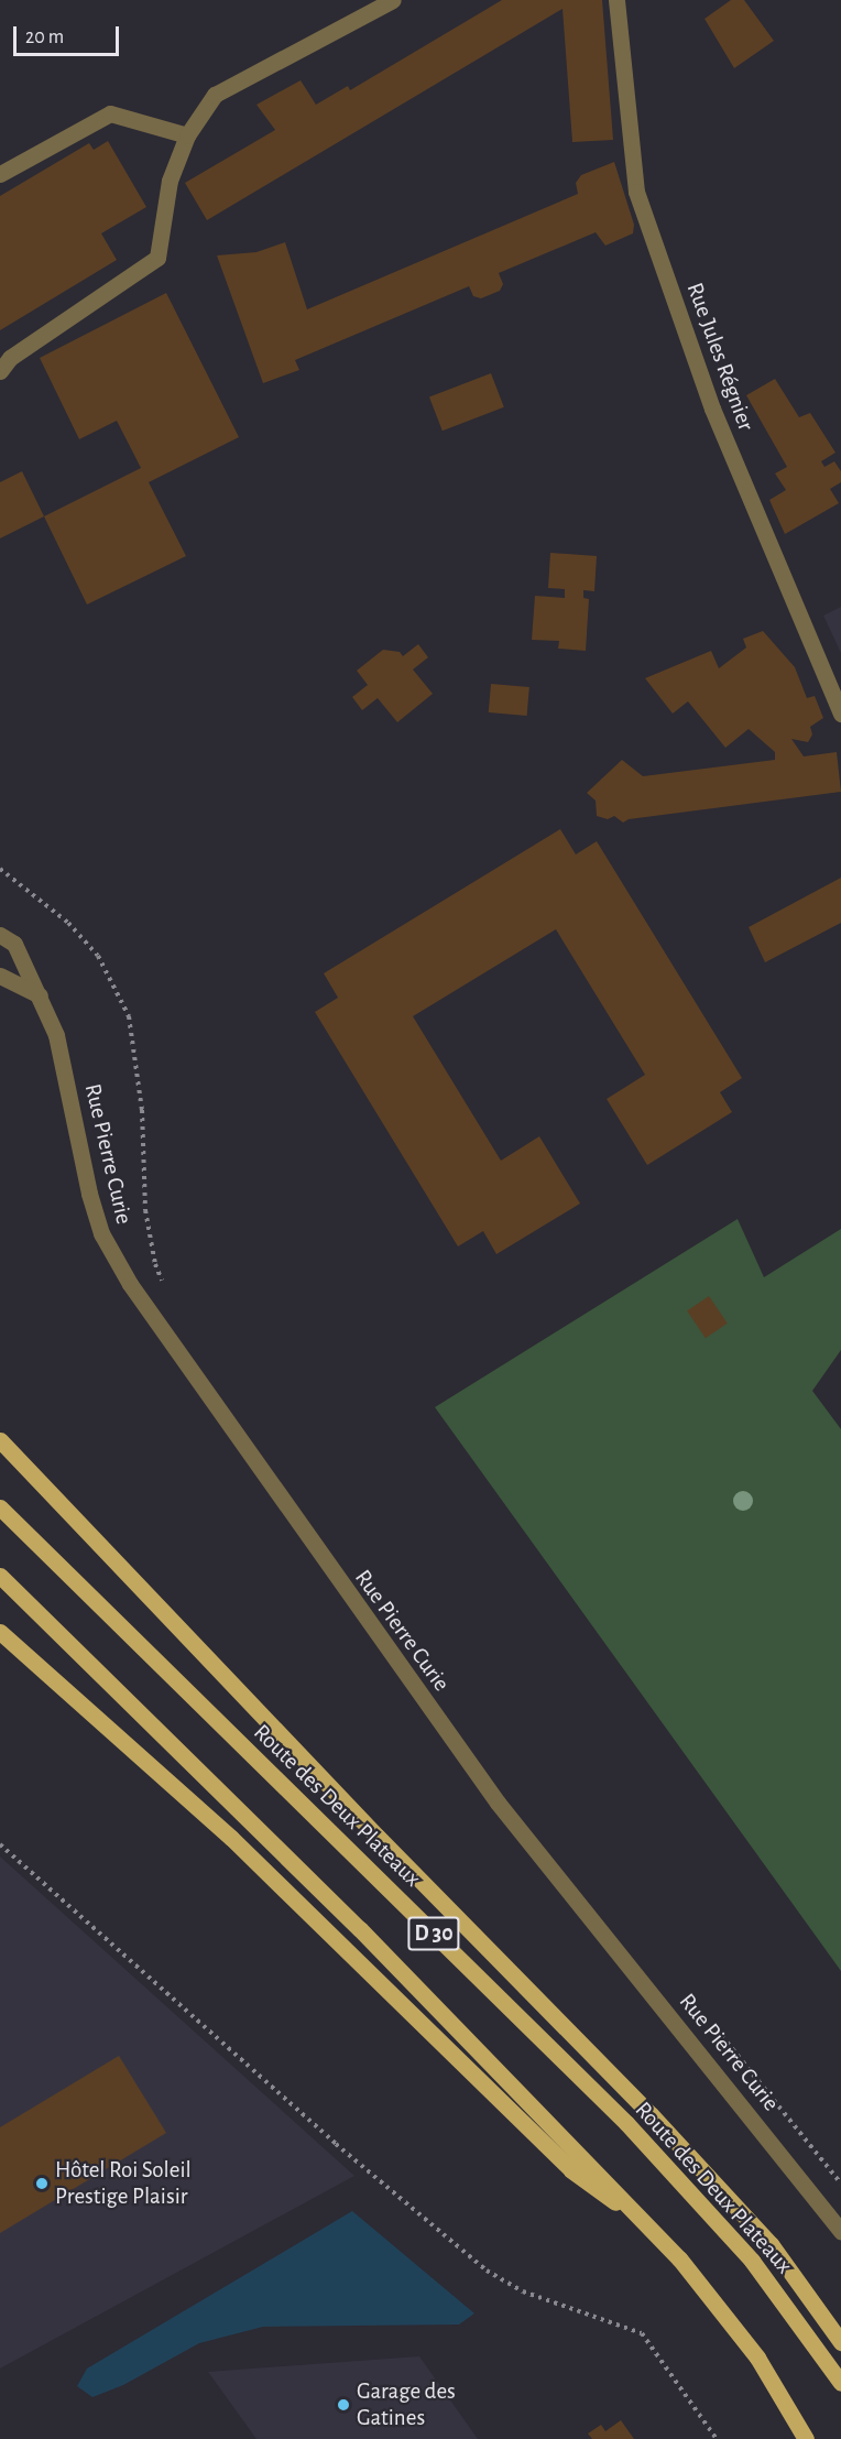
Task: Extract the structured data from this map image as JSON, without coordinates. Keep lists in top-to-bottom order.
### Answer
{
  "streets": {
    "main road": ["Route des Deux Plateaux", "D 30"],
    "street": ["Rue Jules Régnier", "Rue Pierre Curie"]
  },
  "places": ["Hôtel Roi Soleil Prestige Plaisir", "Garage des Gatines"],
  "scale_bar": "20 m"
}
